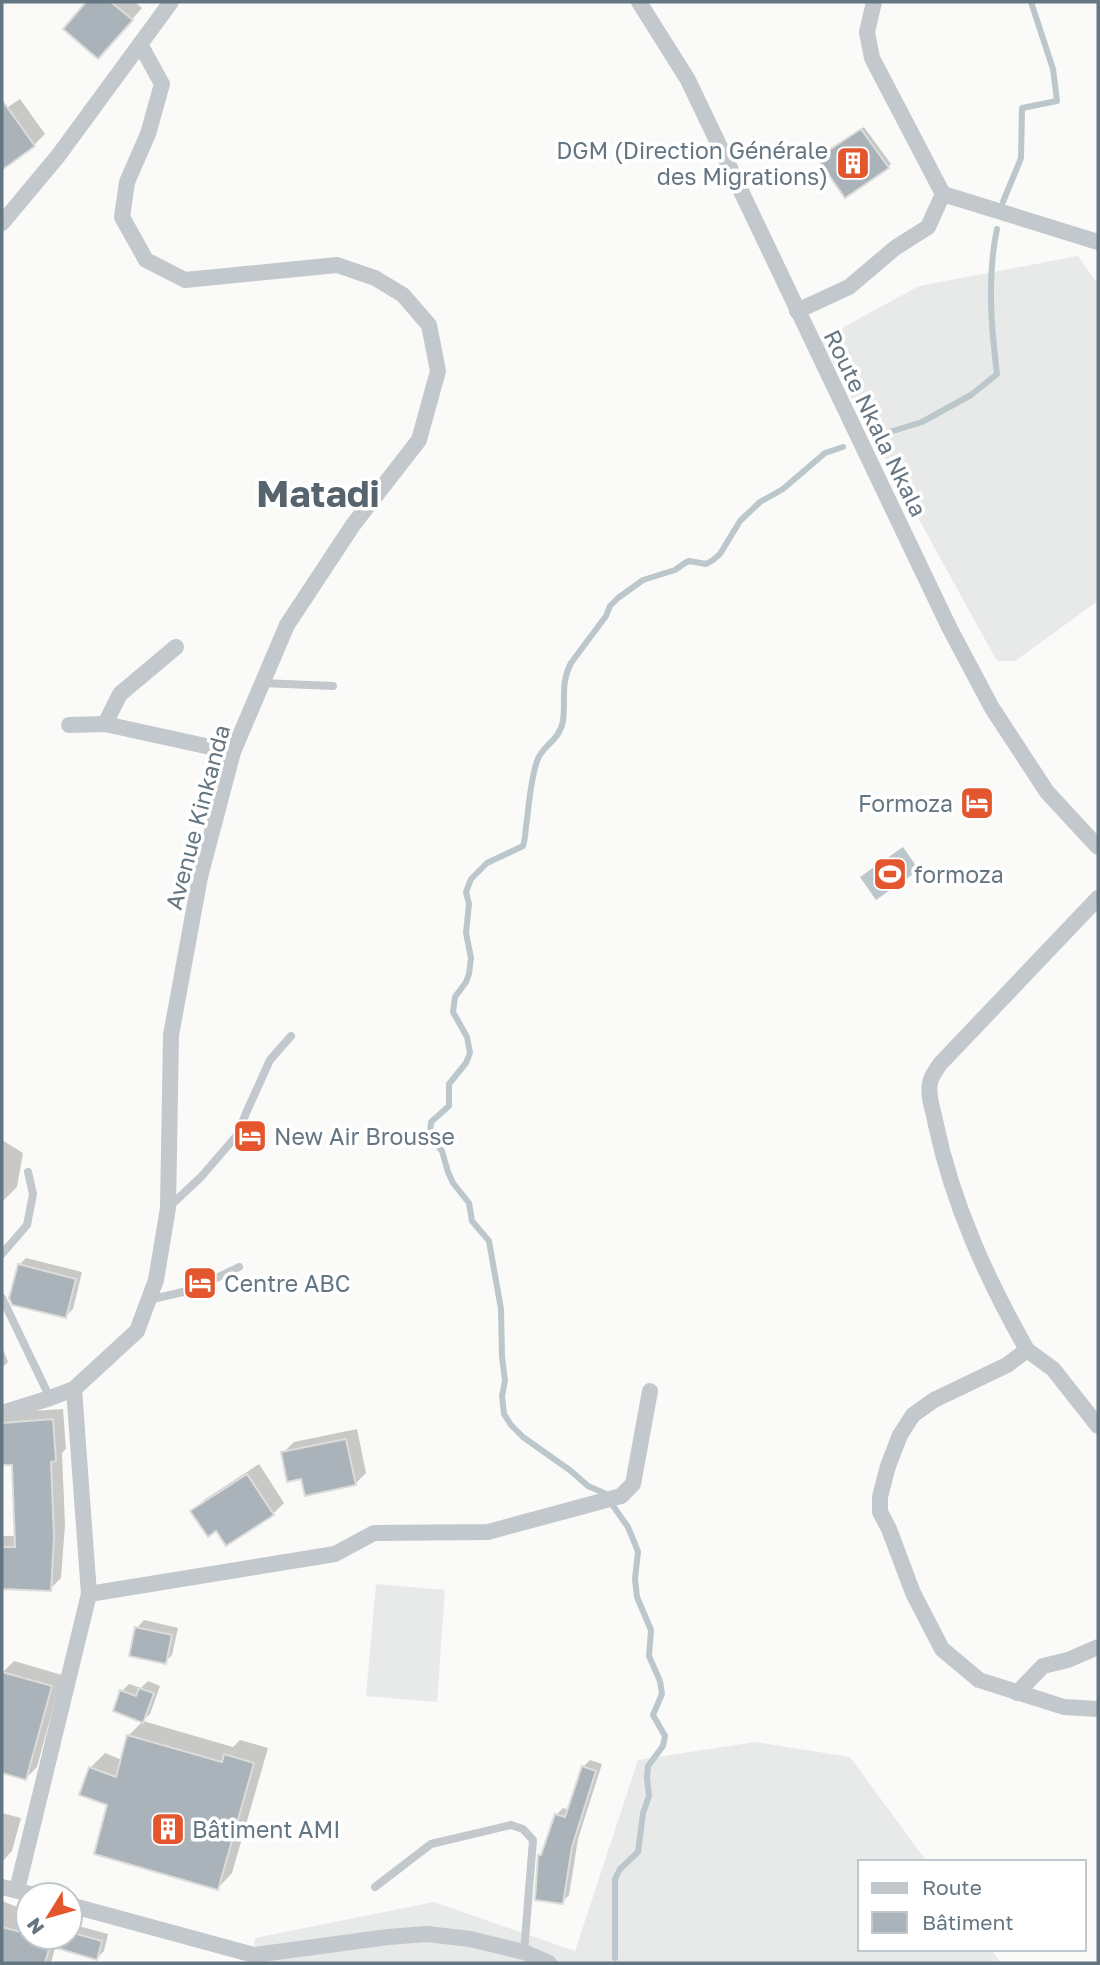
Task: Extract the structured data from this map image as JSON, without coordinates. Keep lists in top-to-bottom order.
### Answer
{
  "streets": {
    "street": ["Route Nkala Nkala", "Avenue Kinkanda"]
  },
  "districts": ["Matadi"],
  "places": {
    "building": ["DGM (Direction Générale des Migrations)", "Bâtiment AMI"],
    "hotel": ["Formoza", "New Air Brousse", "Centre ABC"],
    "sports": ["formoza"]
  },
  "legend": ["Route", "Bâtiment"],
  "north": "bottom left"
}
